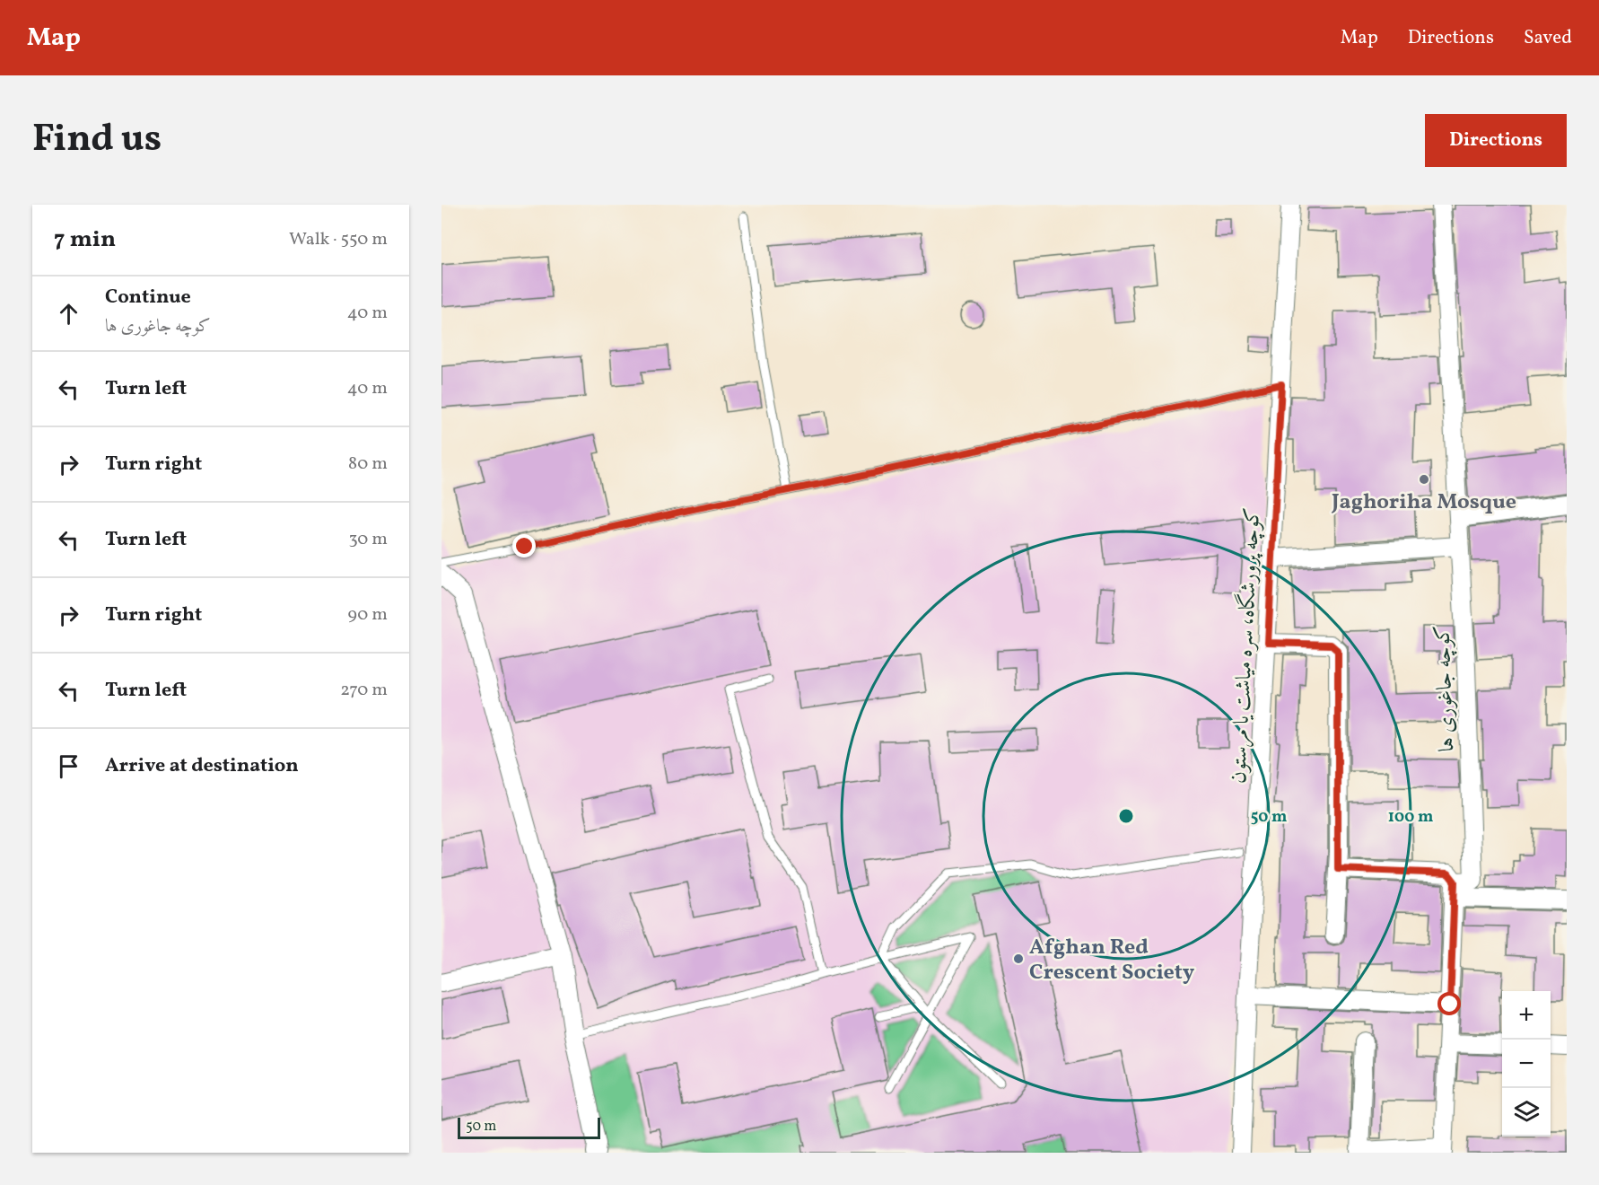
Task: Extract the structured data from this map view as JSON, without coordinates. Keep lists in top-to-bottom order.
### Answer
{
  "streets": {
    "street": ["کوچه پرورشگاه، سره میاشت یا مرستون", "کوچه جاغوری ها"]
  },
  "places": ["Jaghoriha Mosque", "Afghan Red Crescent Society"],
  "scale_bar": "50 m",
  "page": {
    "header": "Map",
    "nav": ["Map", "Directions", "Saved"],
    "title": "Find us",
    "buttons": "Directions",
    "heading": ["7 min", "Walk · 550 m"],
    "list": [
      ["Continue", "کوچه جاغوری ها", "40 m"],
      ["Turn left", "40 m"],
      ["Turn right", "80 m"],
      ["Turn left", "30 m"],
      ["Turn right", "90 m"],
      ["Turn left", "270 m"],
      "Arrive at destination"
    ],
    "map_buttons": ["+", "−"],
    "scale": "50 m"
  },
  "rings": ["50 m", "100 m"]
}
